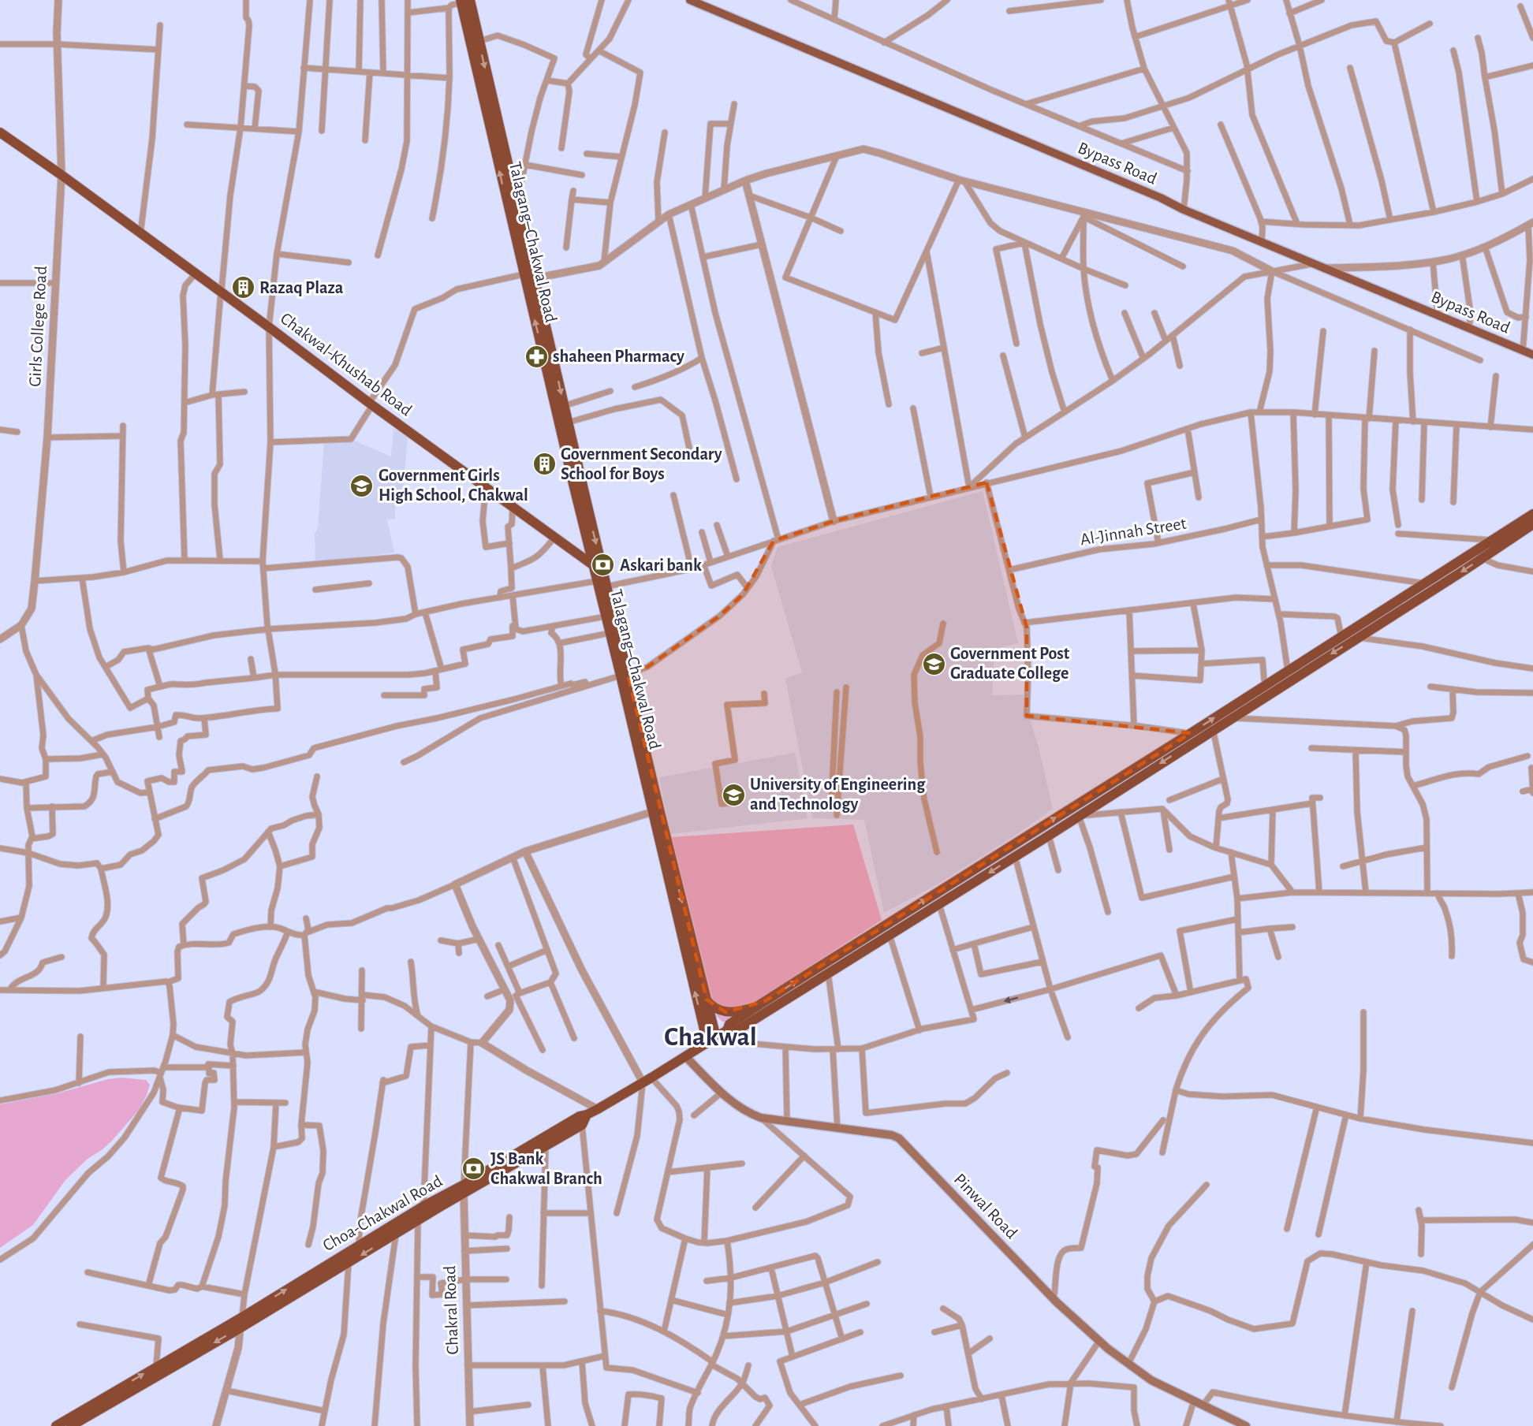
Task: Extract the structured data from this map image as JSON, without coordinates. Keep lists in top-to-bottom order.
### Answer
{
  "streets": {
    "highway": ["Talagang–Chakwal Road", "Chakwal-Khushab Road", "Choa-Chakwal Road"],
    "main road": ["Bypass Road", "Pinwal Road"],
    "street": ["Girls College Road", "Al-Jinnah Street", "Chakral Road"]
  },
  "crossings": [
    ["Talagang–Chakwal Road", "Chakwal-Khushab Road"],
    ["Talagang–Chakwal Road", "Choa-Chakwal Road"],
    ["Girls College Road", "Chakwal-Khushab Road"],
    ["Pinwal Road", "Choa-Chakwal Road"],
    ["Choa-Chakwal Road", "Chakral Road"]
  ],
  "districts": ["Chakwal"],
  "places": {
    "building": ["Razaq Plaza", "Government Secondary School for Boys"],
    "pharmacy": ["shaheen Pharmacy"],
    "school or university": ["Government Girls High School, Chakwal", "Government Post Graduate College", "University of Engineering and Technology"],
    "bank": ["Askari bank", "JS Bank Chakwal Branch"]
  }
}
